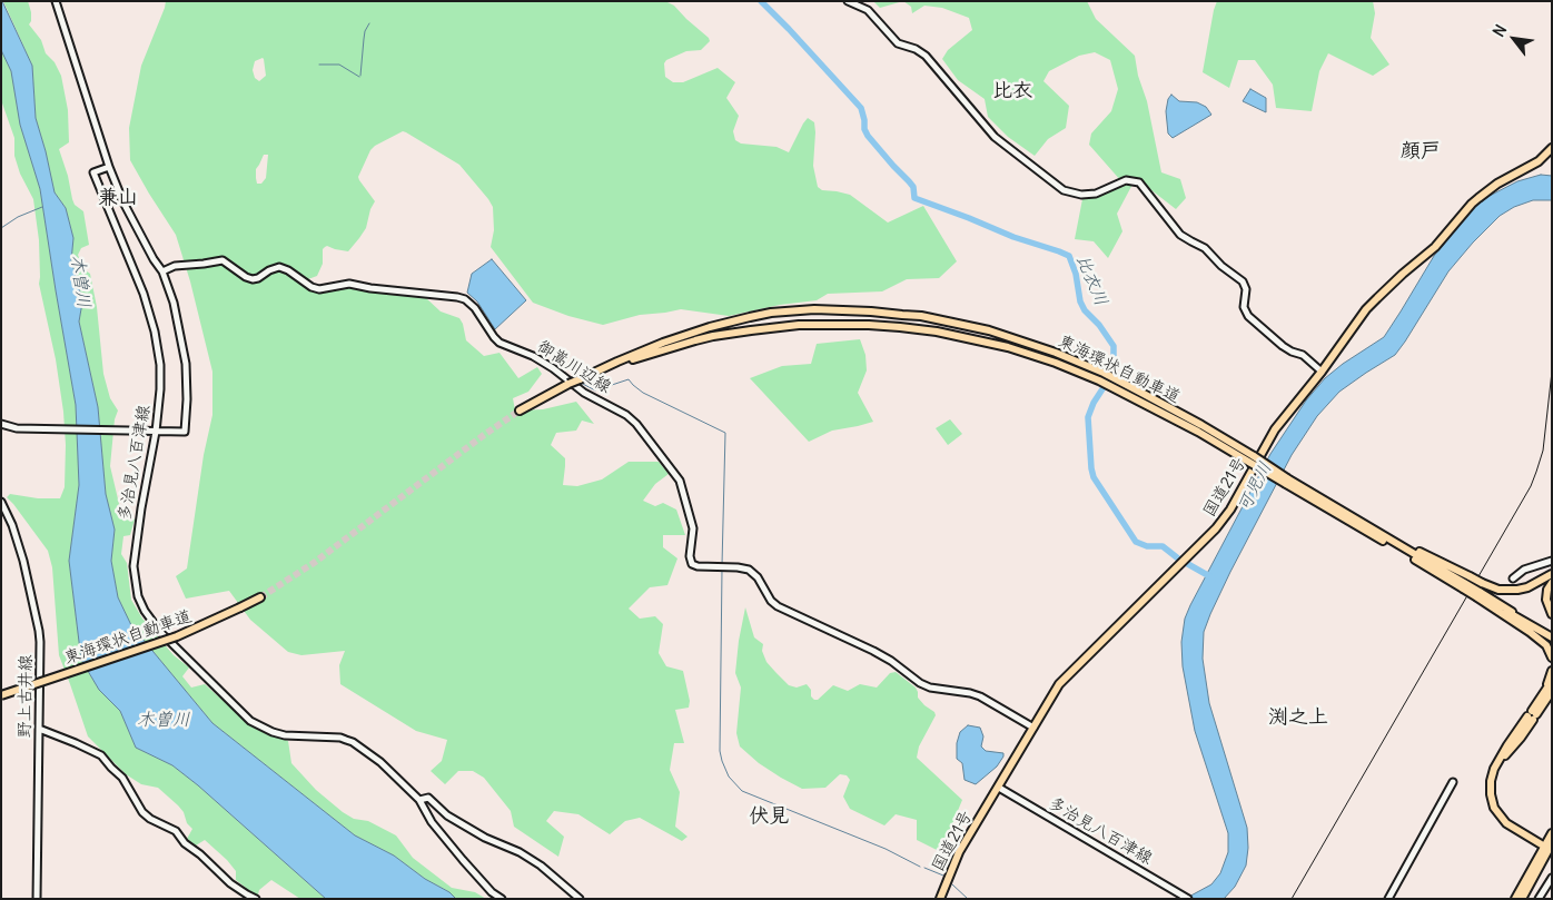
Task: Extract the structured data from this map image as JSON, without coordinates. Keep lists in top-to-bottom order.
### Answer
{
  "streets": {
    "highway": ["東海環状自動車道", "国道21号"],
    "main road": ["御嵩川辺線", "多治見八百津線", "野上古井線"]
  },
  "crossings": [
    ["御嵩川辺線", "国道21号"],
    ["多治見八百津線", "国道21号"]
  ],
  "districts": [
    "比衣",
    "顔戸",
    "兼山",
    "渕之上",
    "伏見"
  ],
  "water": ["比衣川", "木曽川", "可児川"],
  "north": "top left"
}
